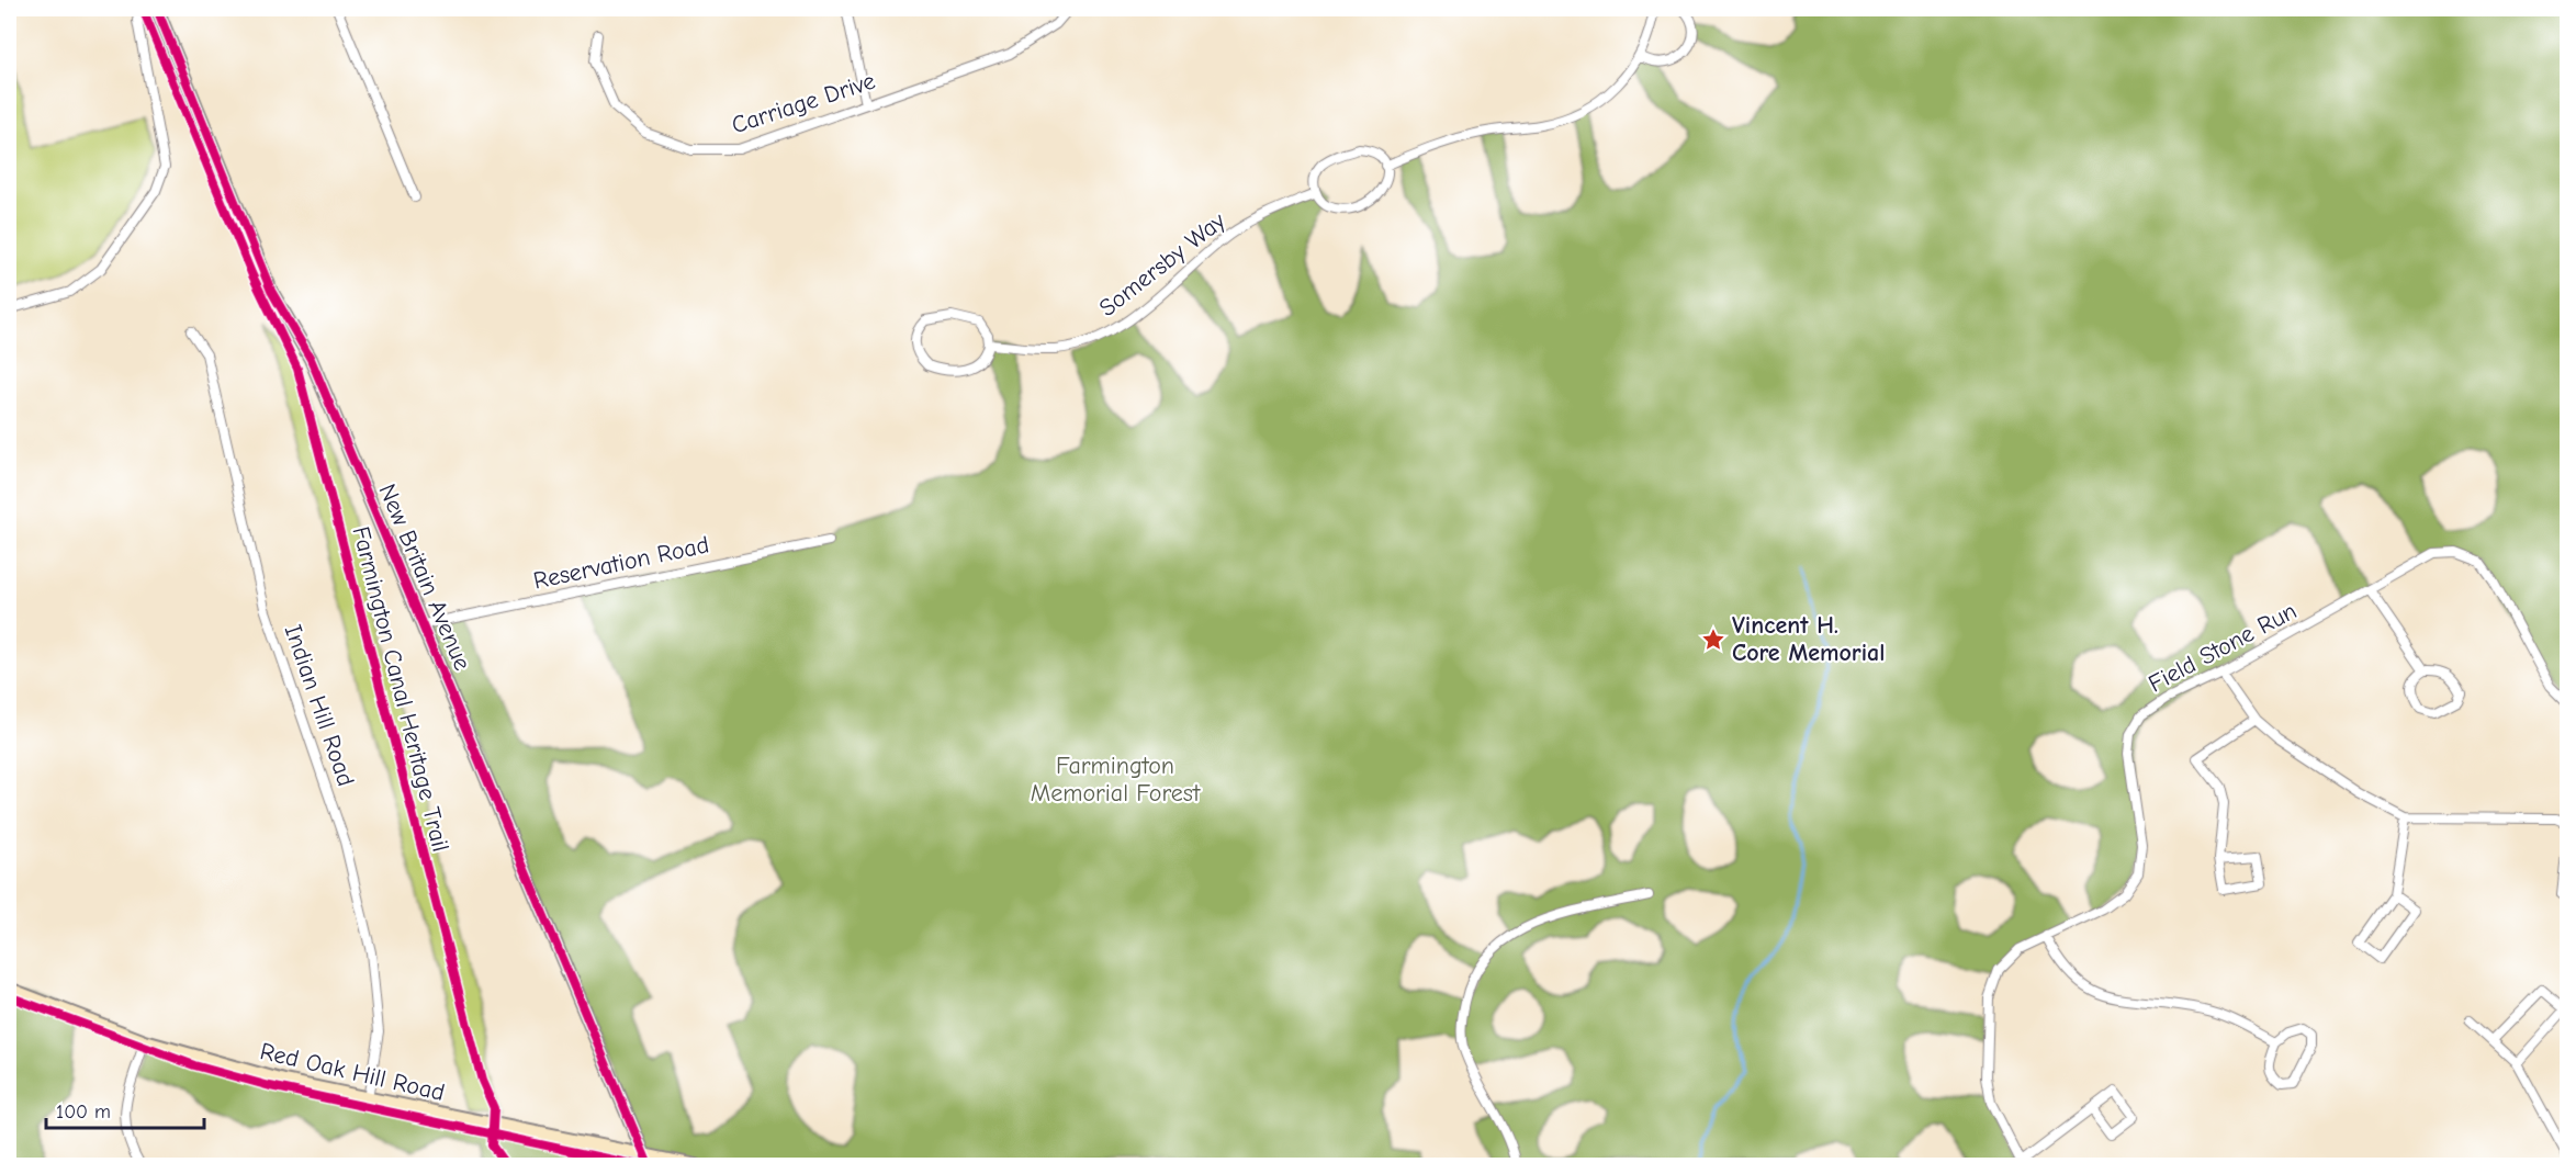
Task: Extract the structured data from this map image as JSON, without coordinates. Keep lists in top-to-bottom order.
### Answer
{
  "streets": {
    "street": [
      "Carriage Drive",
      "Somersby Way",
      "Reservation Road",
      "New Britain Avenue",
      "Field Stone Run",
      "Indian Hill Road",
      "Red Oak Hill Road"
    ],
    "cycle path": ["Farmington Canal Heritage Trail"]
  },
  "crossings": [
    ["Reservation Road", "New Britain Avenue"],
    ["New Britain Avenue", "Red Oak Hill Road"],
    ["Indian Hill Road", "Red Oak Hill Road"]
  ],
  "parks": ["Farmington Memorial Forest"],
  "places": {
    "place": ["Vincent H. Core Memorial"]
  },
  "scale_bar": "100 m"
}
